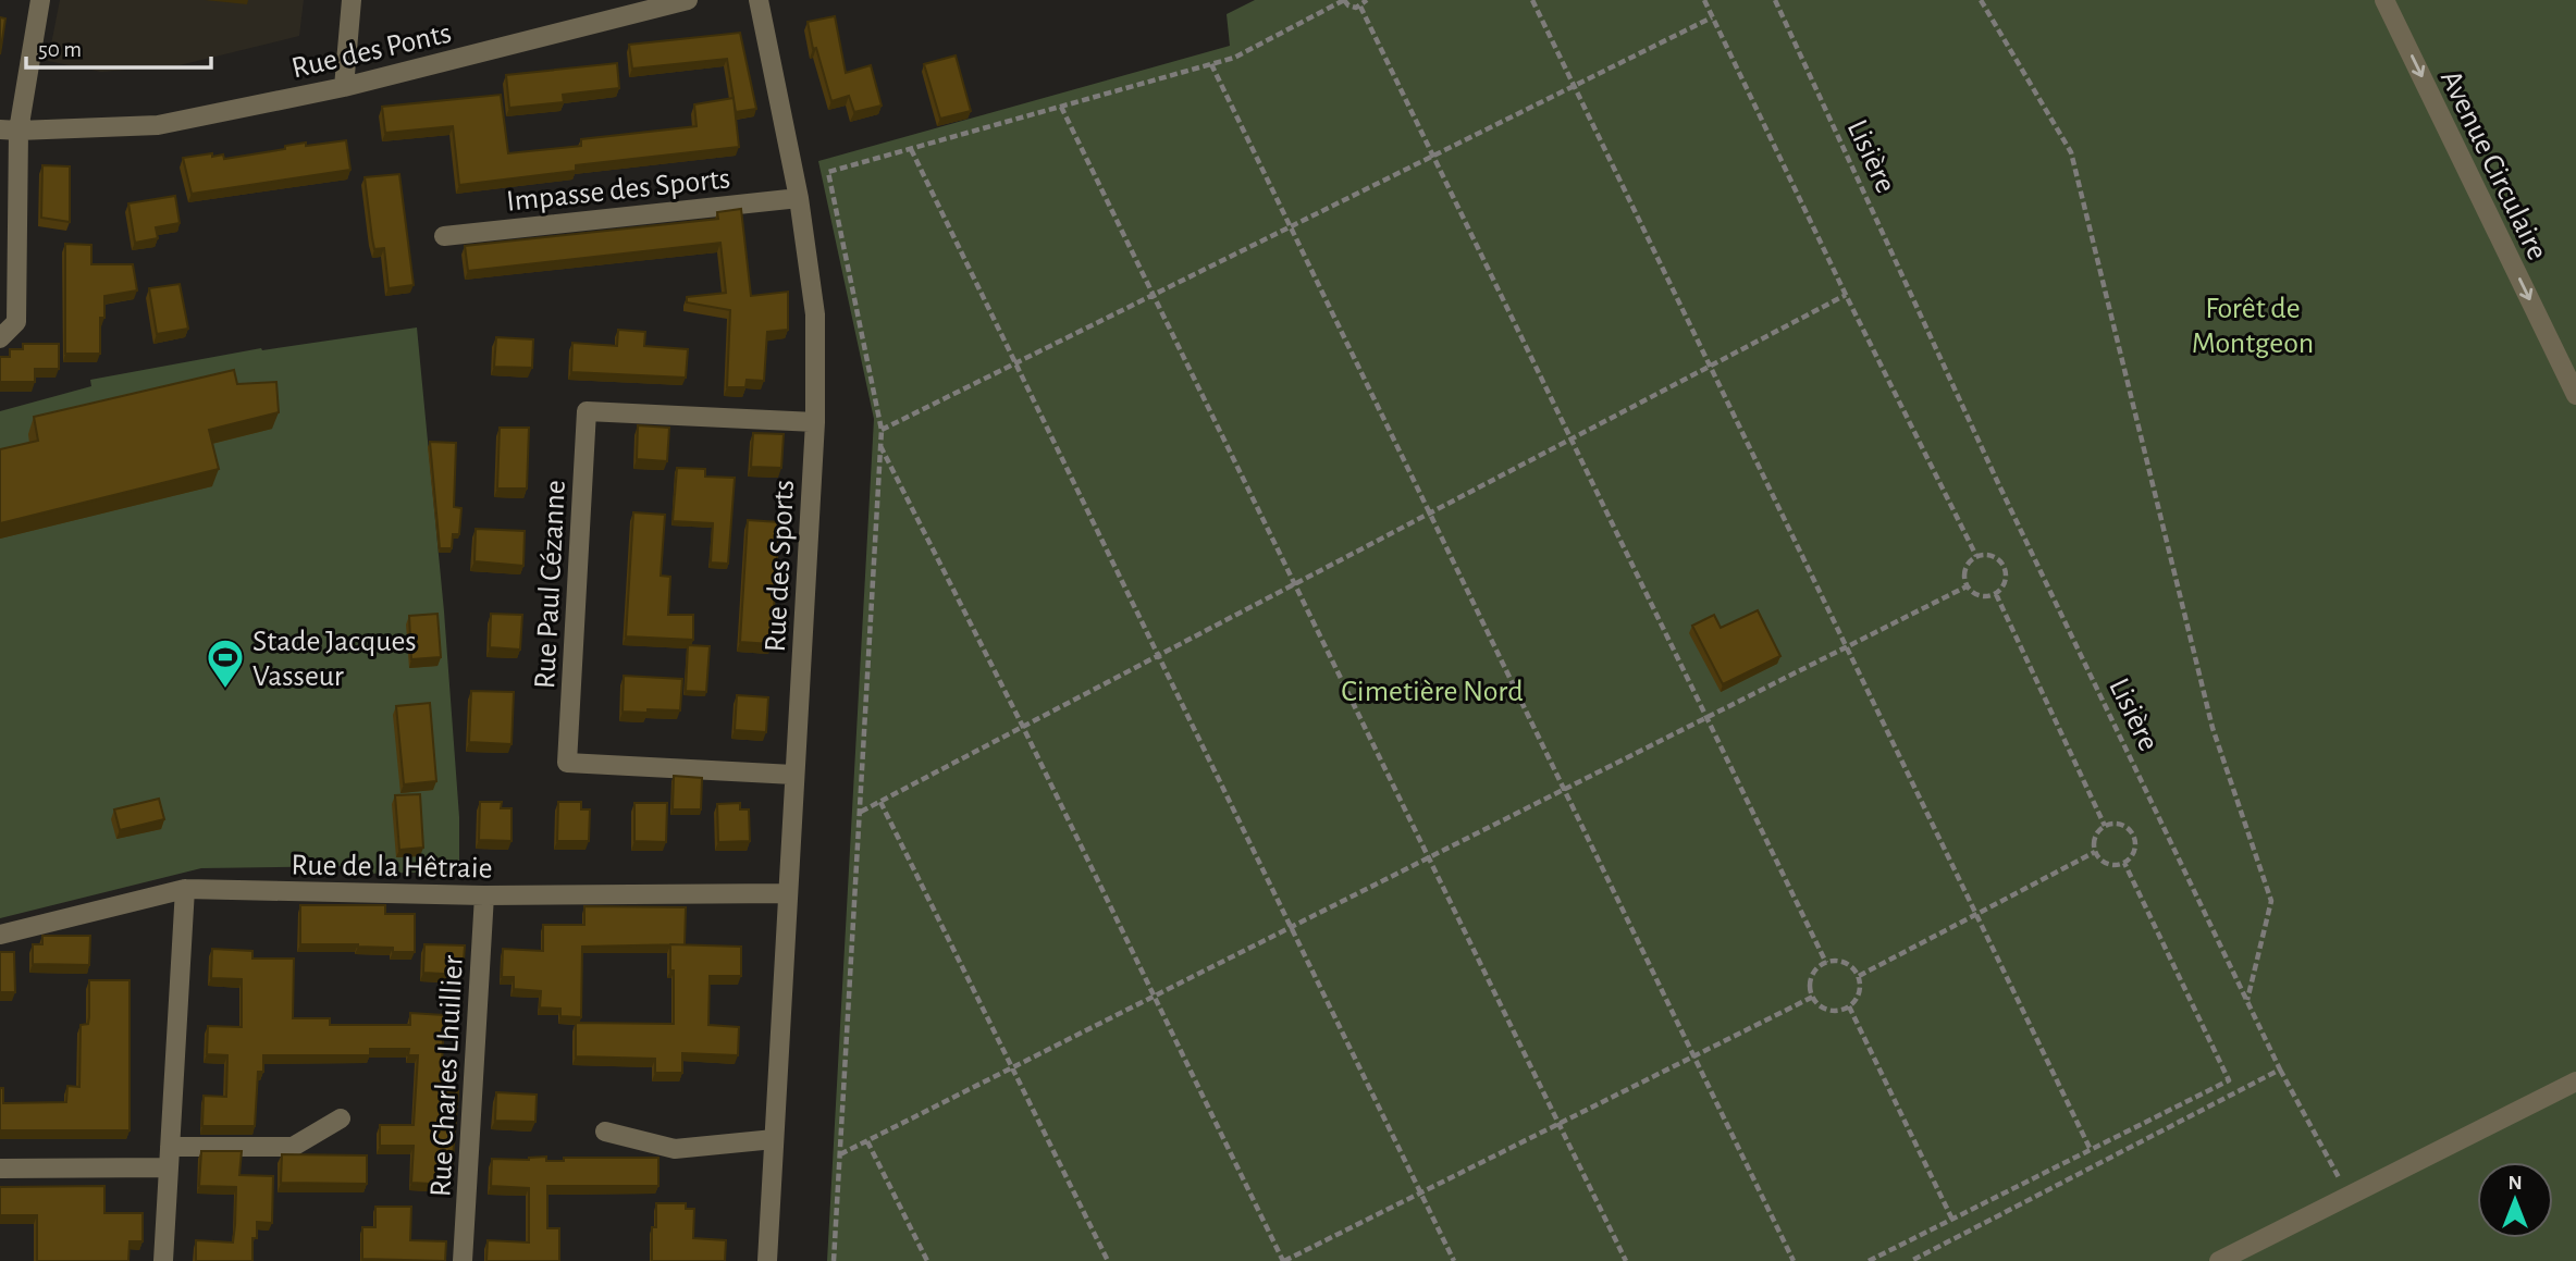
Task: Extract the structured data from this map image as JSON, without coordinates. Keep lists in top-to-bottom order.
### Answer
{
  "streets": {
    "street": [
      "Rue des Ponts",
      "Avenue Circulaire",
      "Impasse des Sports",
      "Rue des Sports",
      "Rue Paul Cézanne",
      "Rue de la Hêtraie",
      "Rue Charles Lhuillier"
    ],
    "path": ["Lisière"]
  },
  "crossings": [
    ["Impasse des Sports", "Rue des Sports"],
    ["Rue des Sports", "Rue Paul Cézanne"],
    ["Rue des Sports", "Rue de la Hêtraie"],
    ["Rue de la Hêtraie", "Rue Charles Lhuillier"]
  ],
  "one_way": ["Avenue Circulaire"],
  "parks": ["Forêt de Montgeon", "Cimetière Nord"],
  "places": {
    "sports": ["Stade Jacques Vasseur"]
  },
  "scale_bar": "50 m",
  "north": "top"
}
